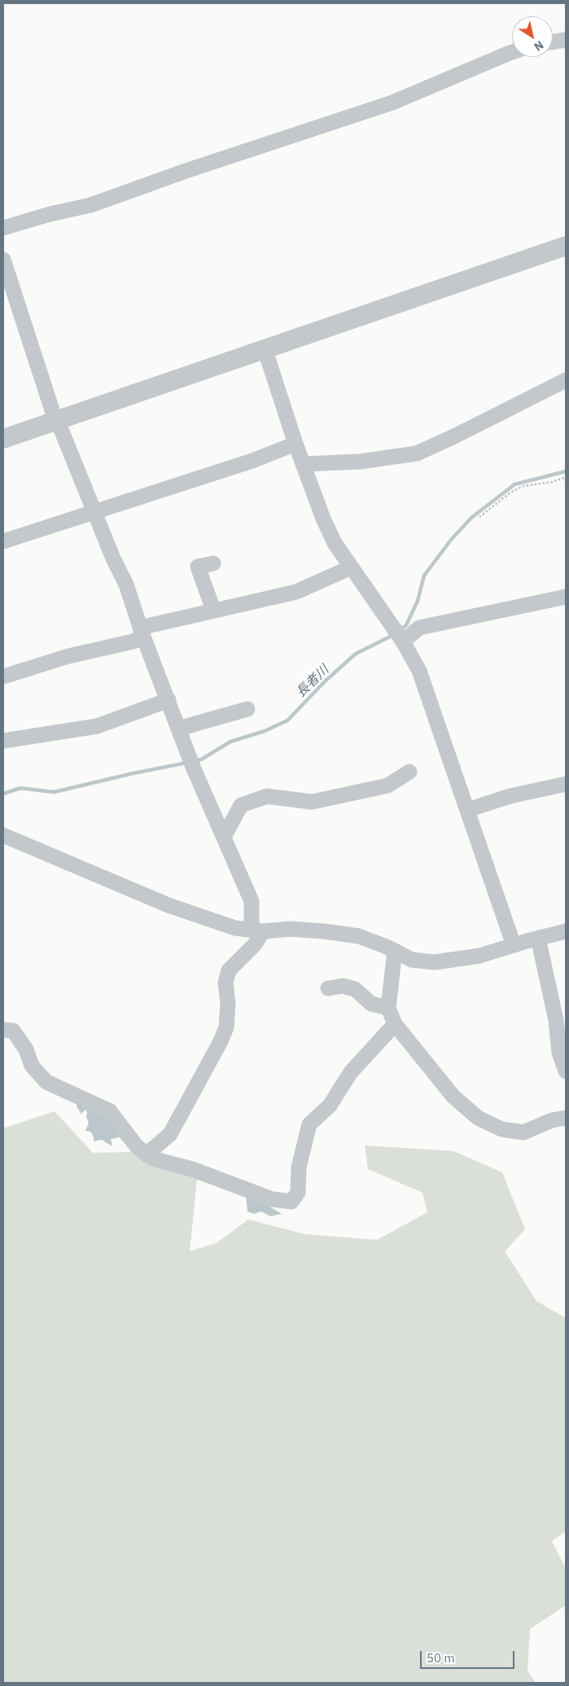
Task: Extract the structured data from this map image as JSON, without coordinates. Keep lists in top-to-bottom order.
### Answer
{
  "water": ["長者川"],
  "scale_bar": "50 m",
  "north": "bottom right"
}
